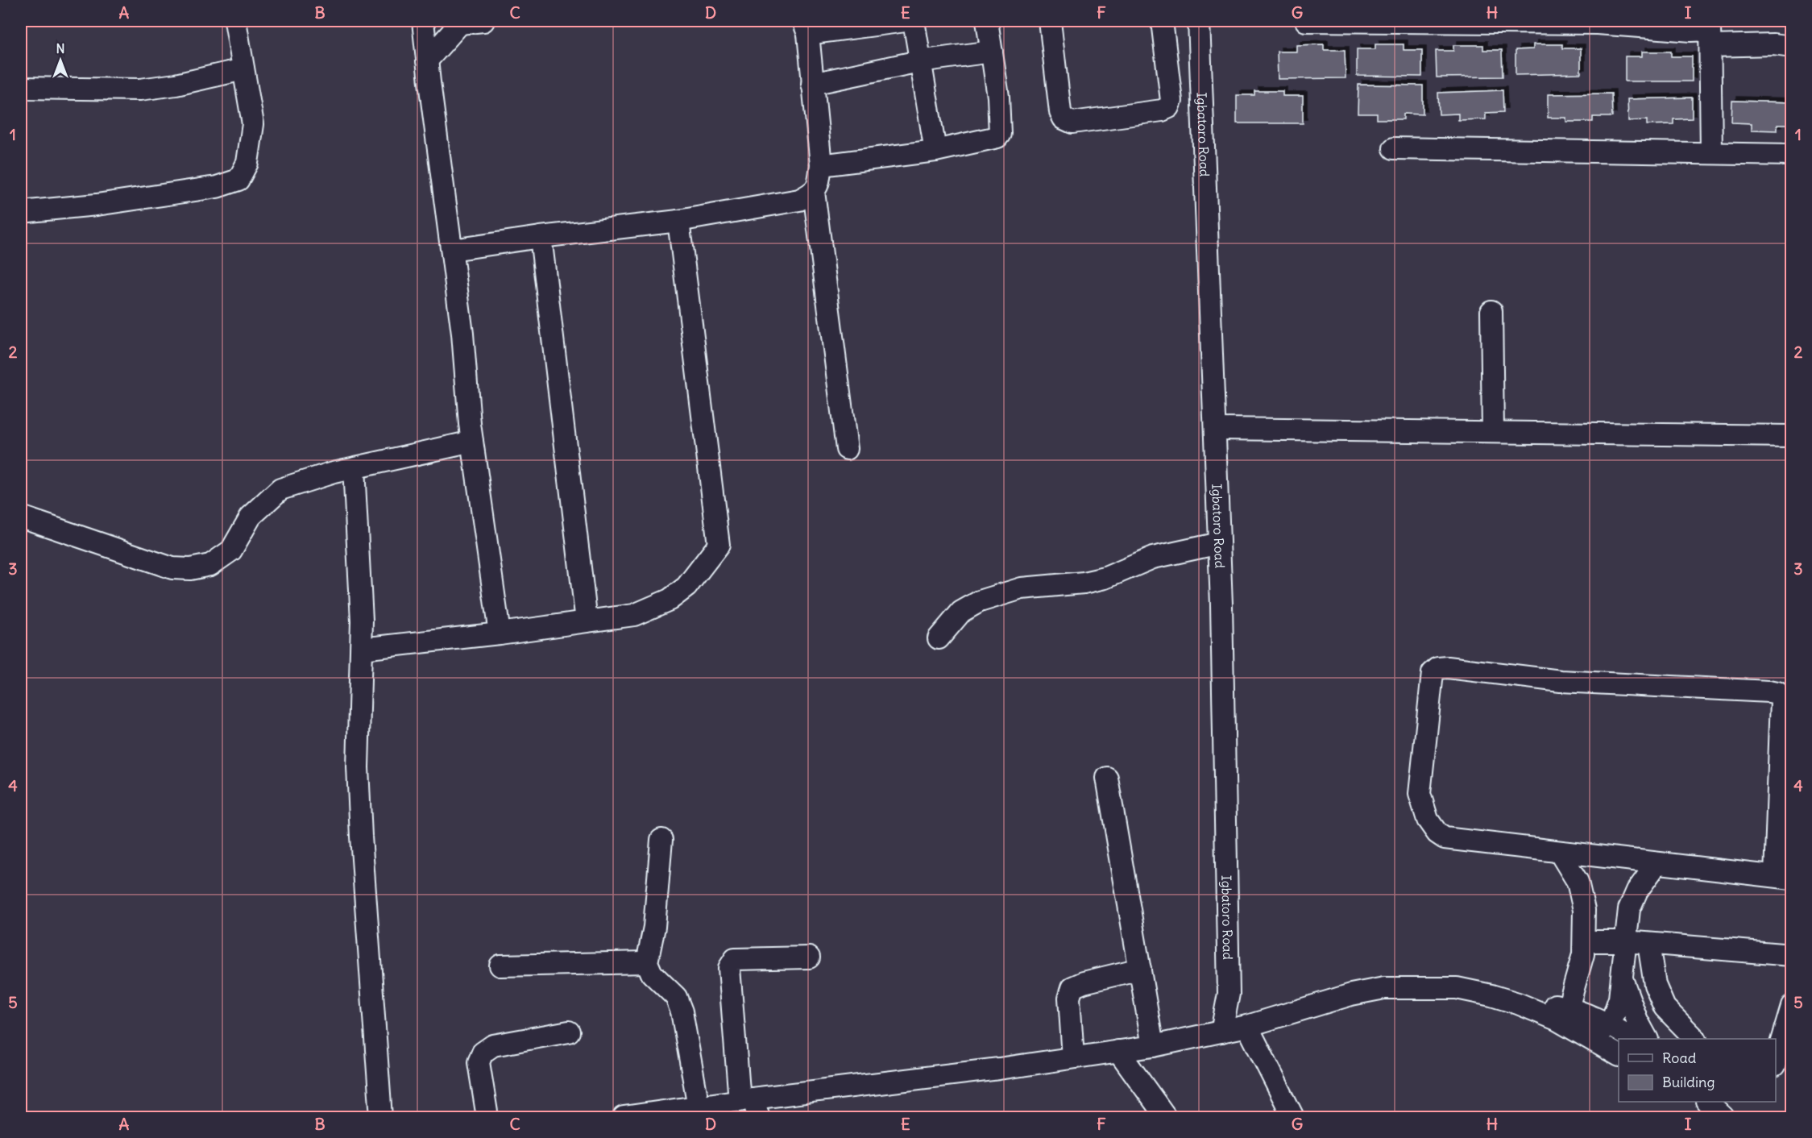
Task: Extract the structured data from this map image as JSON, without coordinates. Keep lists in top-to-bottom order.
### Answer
{
  "streets": {
    "street": ["Igbatoro Road"]
  },
  "legend": ["Road", "Building"],
  "north": "top",
  "grid": {
    "columns": [
      "A",
      "B",
      "C",
      "D",
      "E",
      "F",
      "G",
      "H",
      "I"
    ],
    "rows": [
      "1",
      "2",
      "3",
      "4",
      "5"
    ]
  }
}
